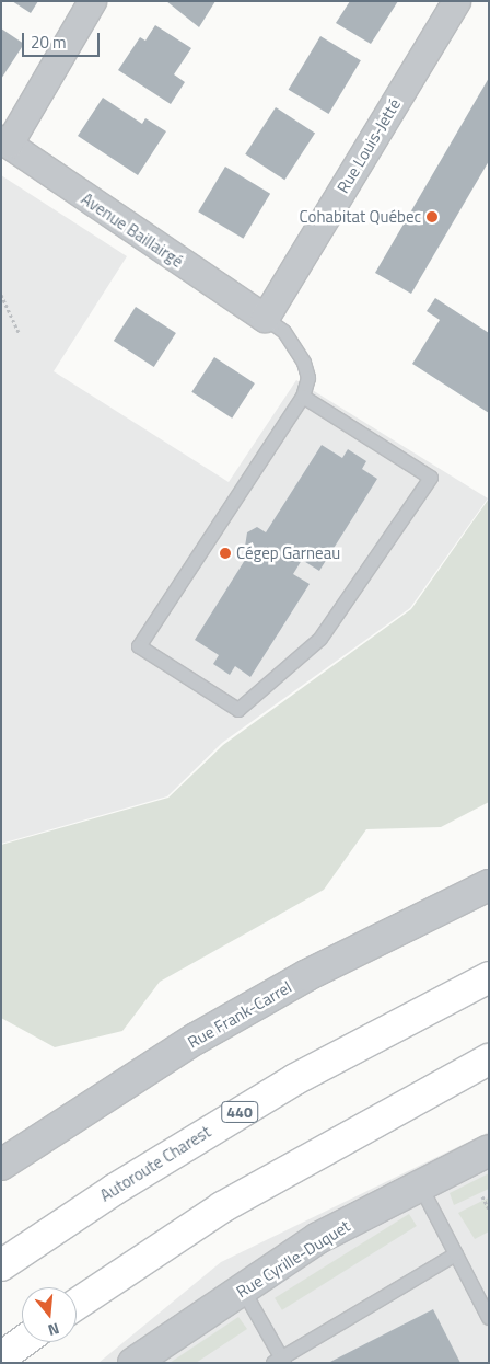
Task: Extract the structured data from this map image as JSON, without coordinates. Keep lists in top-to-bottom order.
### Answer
{
  "streets": {
    "highway": ["440", "Autoroute Charest"],
    "street": [
      "Rue Louis-Jetté",
      "Avenue Baillairgé",
      "Rue Frank-Carrel",
      "Rue Cyrille-Duquet"
    ]
  },
  "crossings": [
    ["Rue Louis-Jetté", "Avenue Baillairgé"]
  ],
  "places": ["Cohabitat Québec", "Cégep Garneau"],
  "scale_bar": "20 m",
  "north": "bottom"
}
